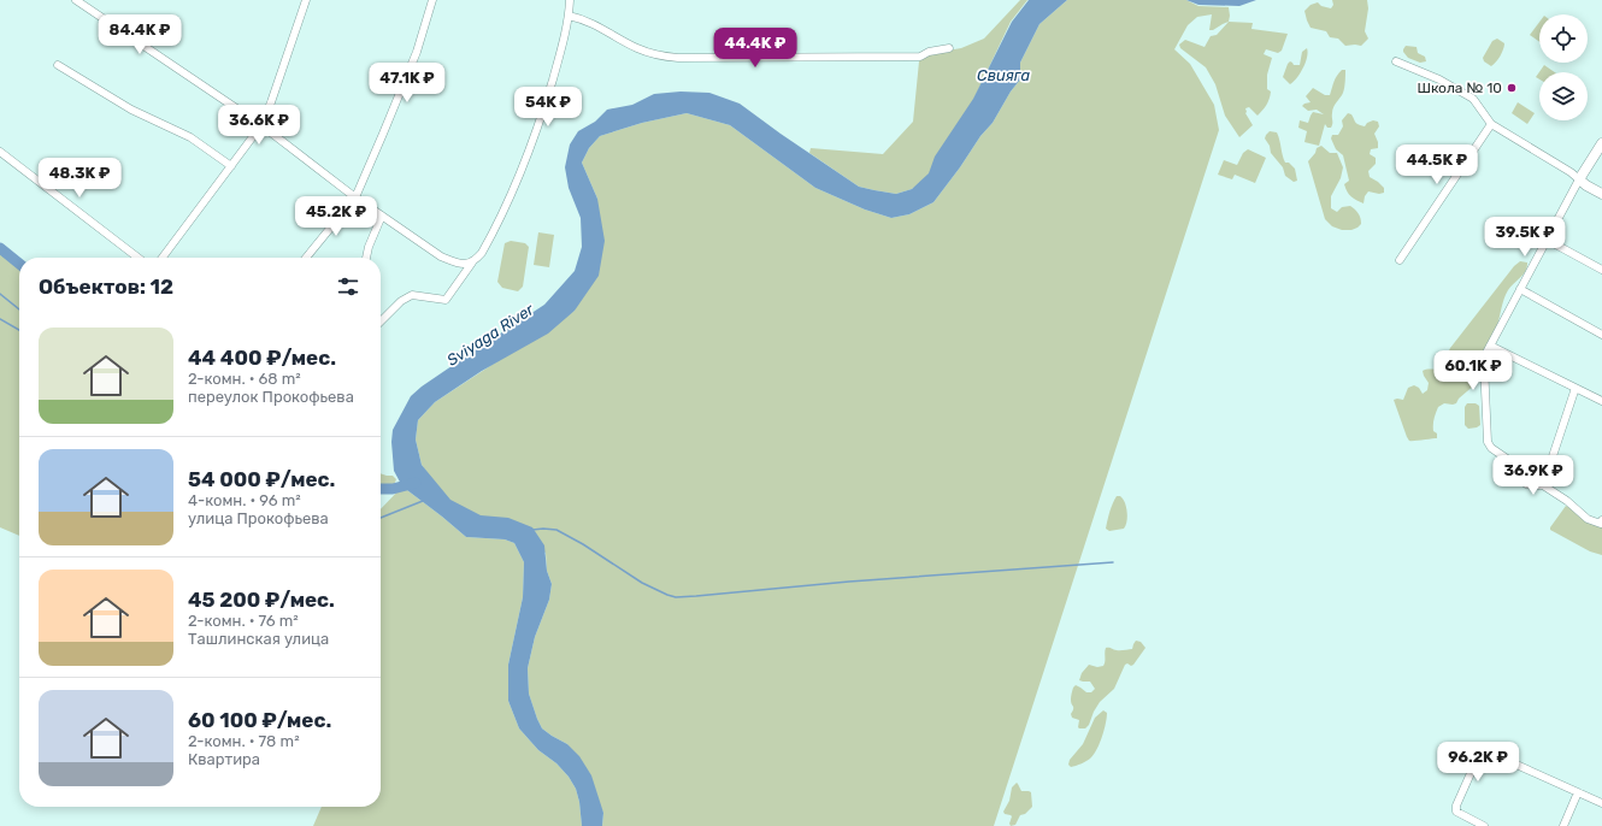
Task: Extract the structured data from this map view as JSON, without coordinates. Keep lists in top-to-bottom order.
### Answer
{
  "water": ["Свияга", "Sviyaga River"],
  "places": ["Школа № 10"],
  "page": {
    "price": [
      "84.4K ₽",
      "44.4K ₽",
      "47.1K ₽",
      "54K ₽",
      "36.6K ₽",
      "44.5K ₽",
      "48.3K ₽",
      "45.2K ₽",
      "39.5K ₽",
      "60.1K ₽",
      "36.9K ₽",
      "96.2K ₽"
    ],
    "heading": "Объектов: 12",
    "list": [
      {
        "name": "44 400 ₽/мес.",
        "note": "2-комн. · 68 m² · переулок Прокофьева"
      },
      {
        "name": "54 000 ₽/мес.",
        "note": "4-комн. · 96 m² · улица Прокофьева"
      },
      {
        "name": "45 200 ₽/мес.",
        "note": "2-комн. · 76 m² · Ташлинская улица"
      },
      {
        "name": "60 100 ₽/мес.",
        "note": "2-комн. · 78 m² · Квартира"
      }
    ]
  }
}
